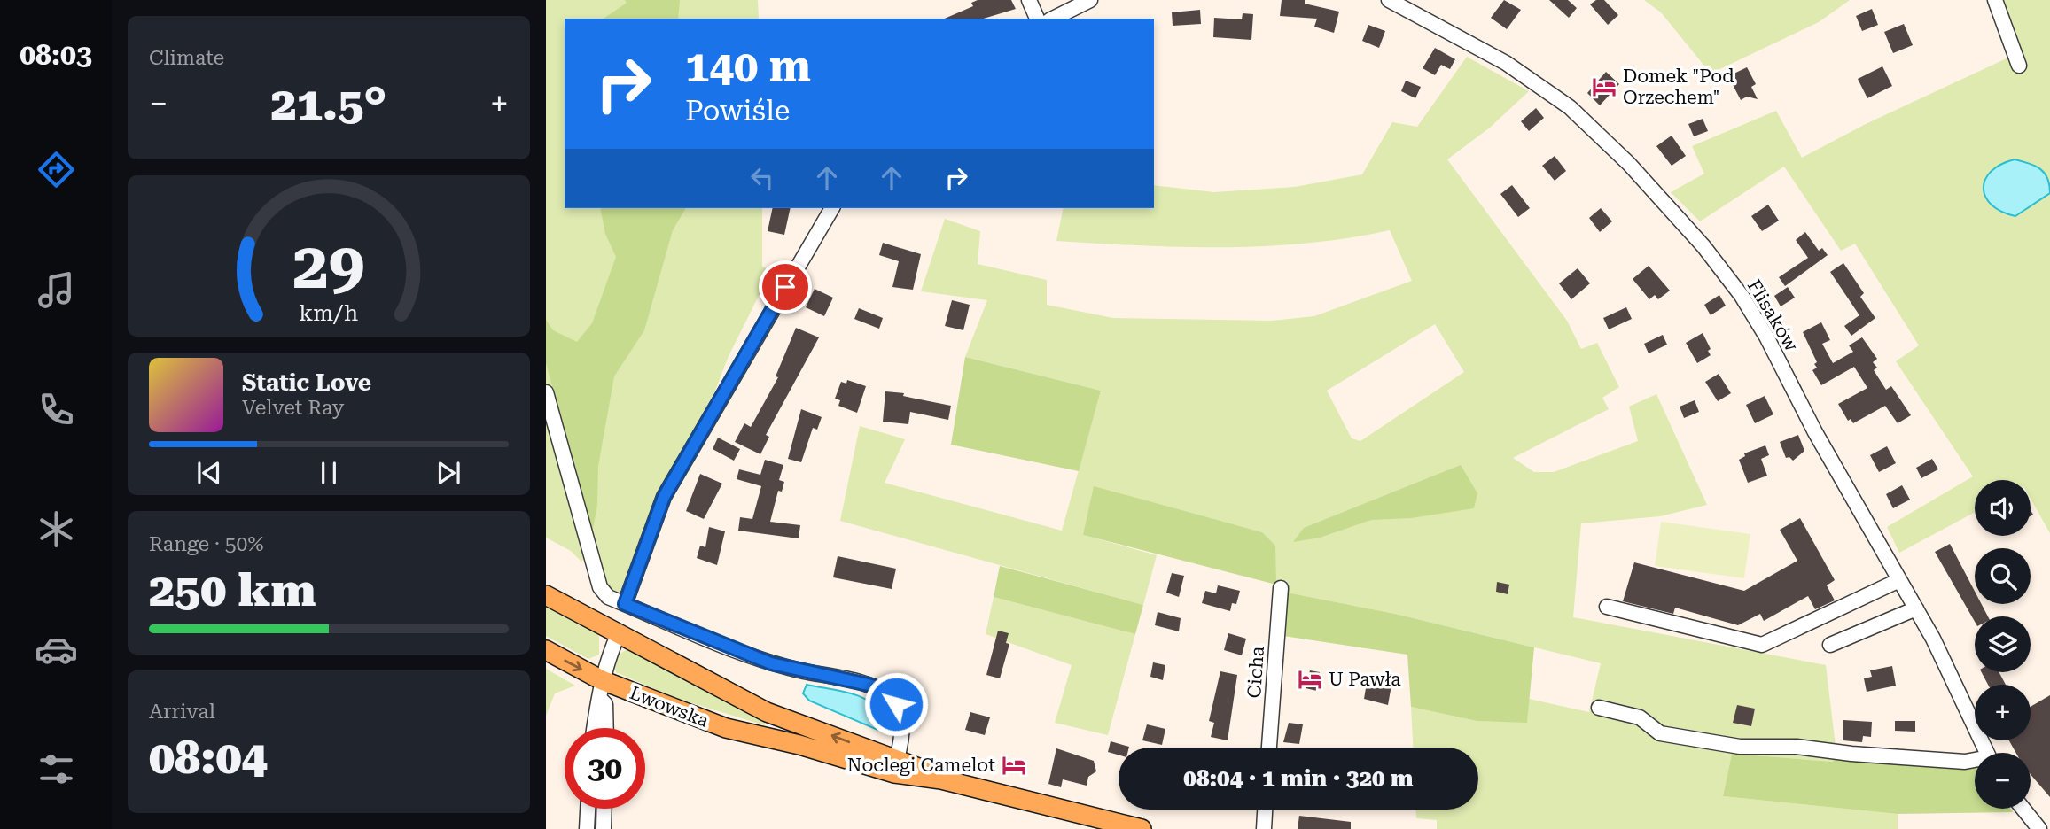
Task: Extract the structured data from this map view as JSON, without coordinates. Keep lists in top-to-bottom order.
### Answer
{
  "streets": {
    "main road": ["Lwowska"],
    "street": ["Flisaków", "Cicha"]
  },
  "places": {
    "hotel": ["Domek \"Pod Orzechem\"", "U Pawła", "Noclegi Camelot"]
  },
  "page": {
    "tabs": "08:03",
    "tile": [
      "Climate",
      ["Range · 50%", "250 km"],
      ["Arrival", "08:04"]
    ],
    "turn": ["140 m", "Powiśle"],
    "heat": ["−", "21.5°", "+"],
    "song": ["Static Love", "Velvet Ray"],
    "map_buttons": ["+", "−"],
    "limit": "30",
    "trip": "08:04 · 1 min · 320 m",
    "gauge": ["29", "km/h"]
  }
}
